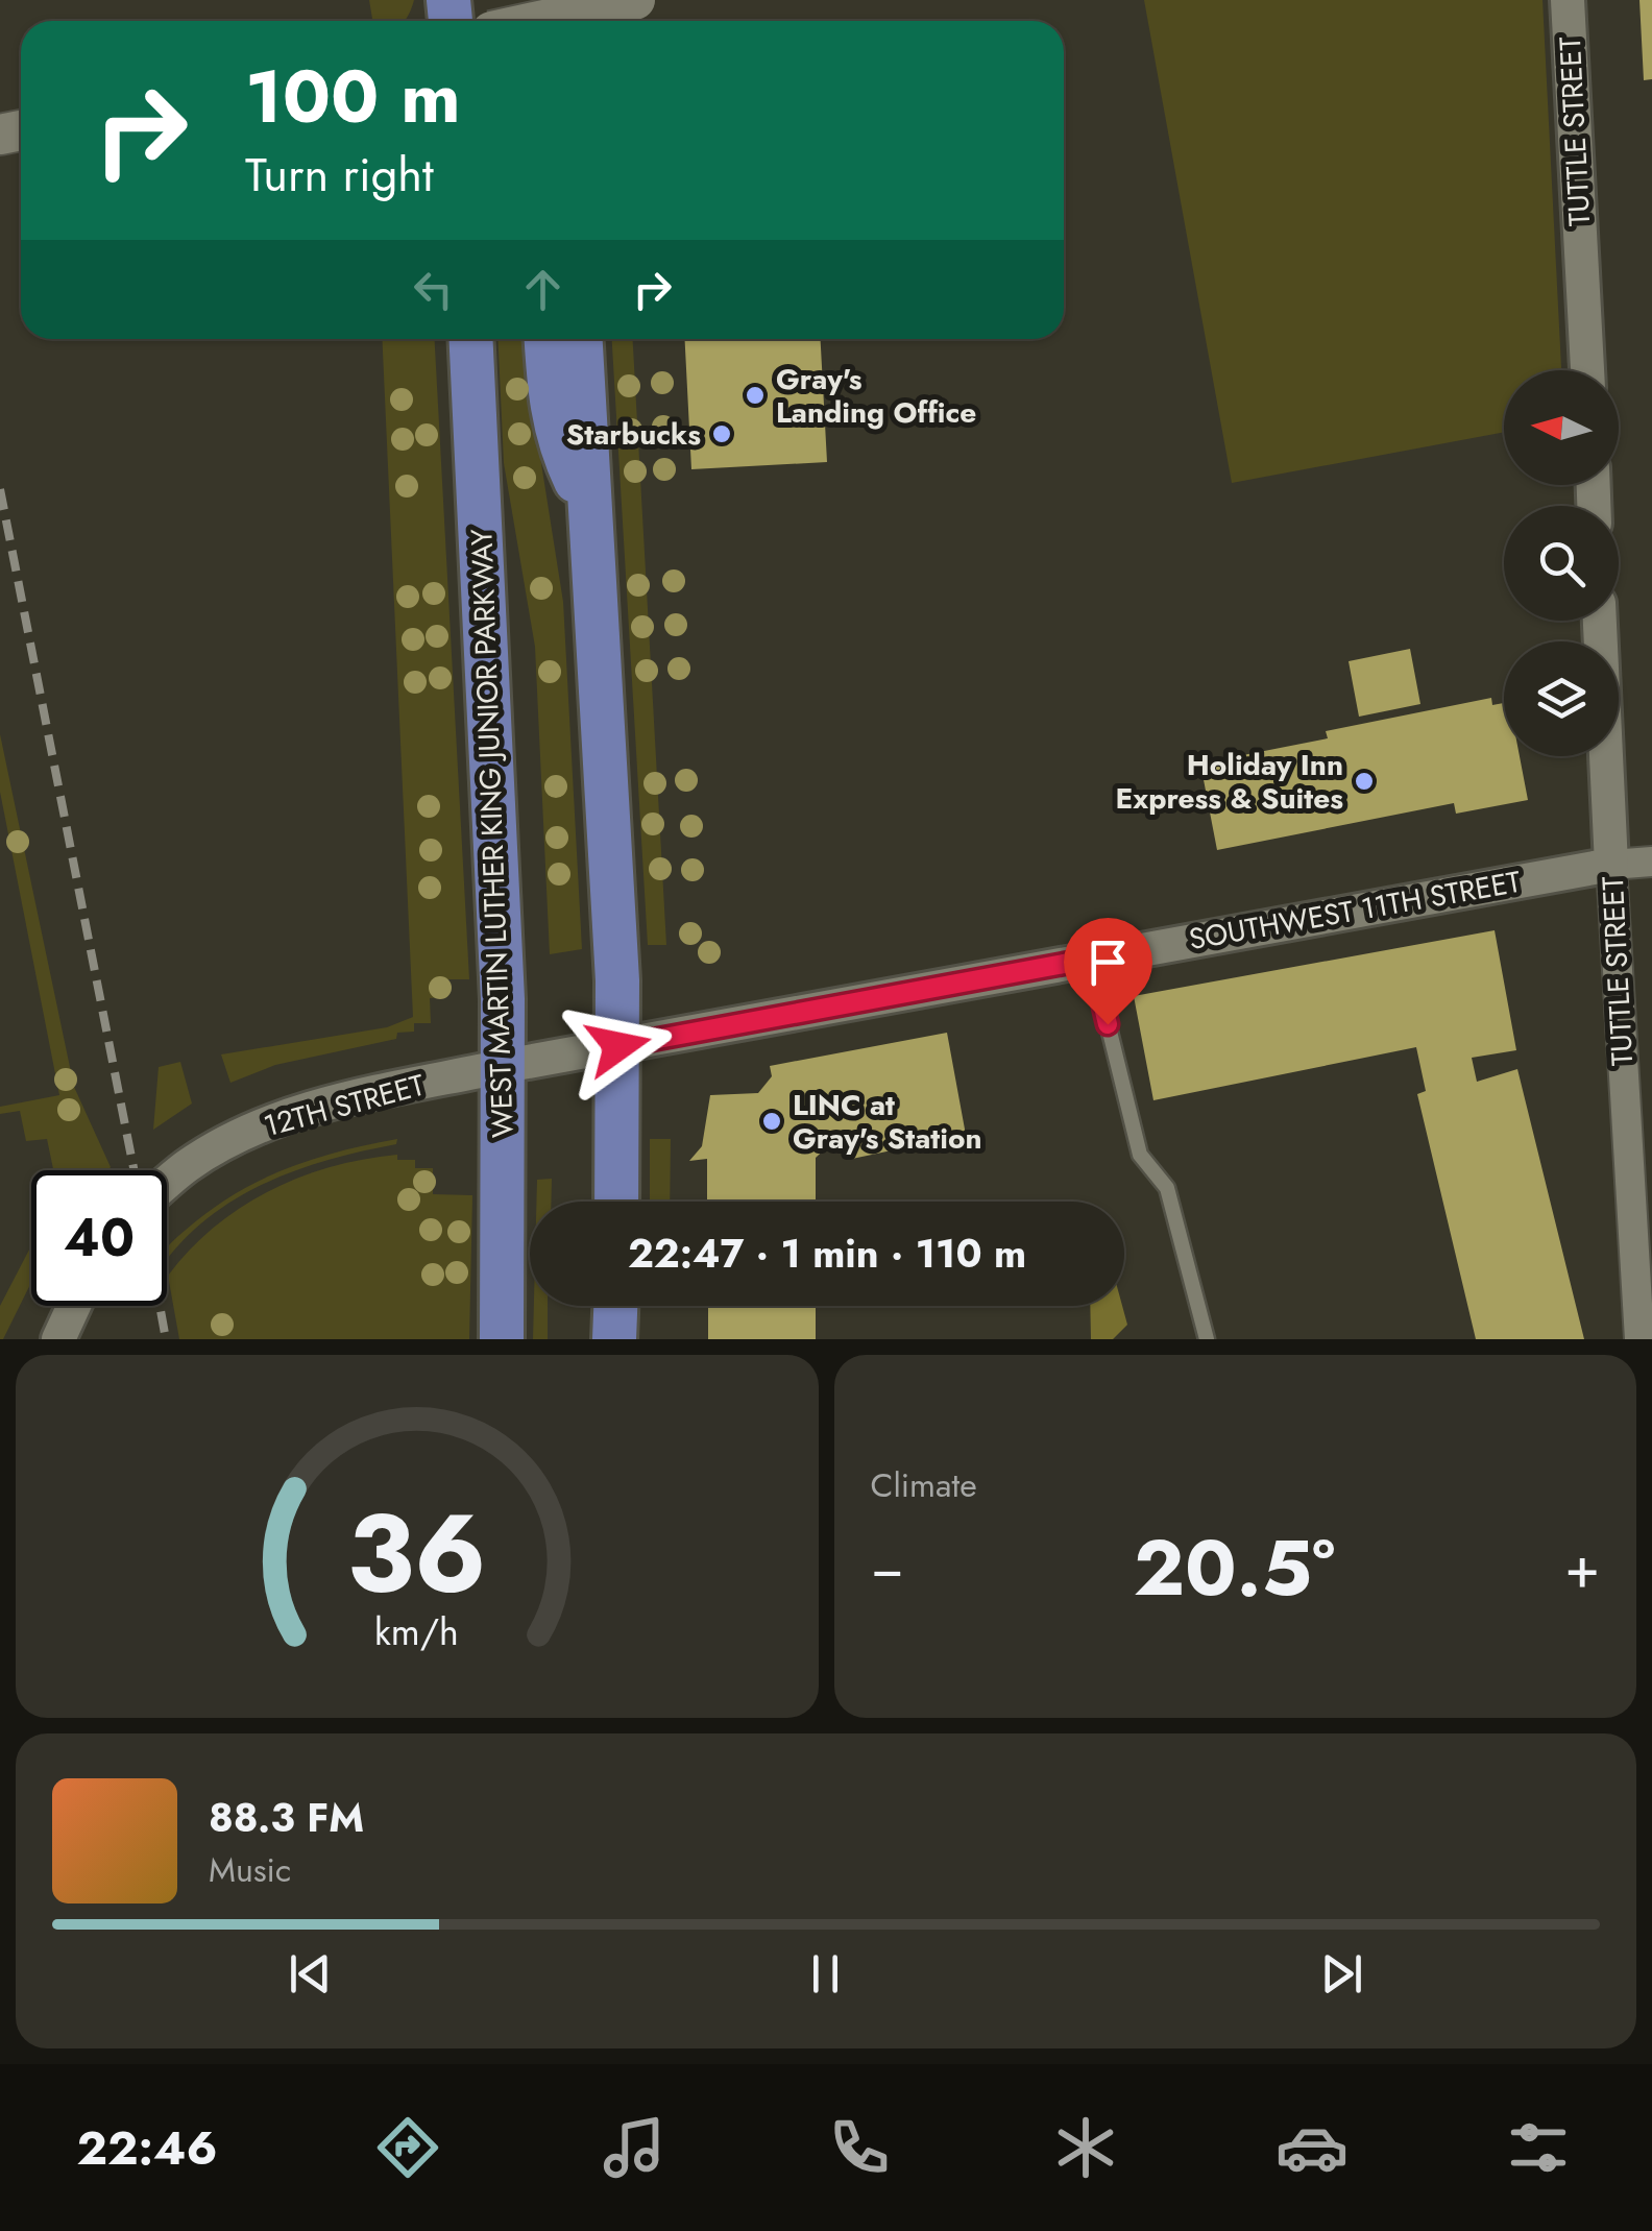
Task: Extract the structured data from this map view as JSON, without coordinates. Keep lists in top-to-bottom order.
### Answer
{
  "streets": {
    "main road": ["WEST MARTIN LUTHER KING JUNIOR PARKWAY"],
    "street": ["TUTTLE STREET", "SOUTHWEST 11TH STREET", "12TH STREET"]
  },
  "crossings": [
    ["TUTTLE STREET", "SOUTHWEST 11TH STREET"],
    ["WEST MARTIN LUTHER KING JUNIOR PARKWAY", "SOUTHWEST 11TH STREET"],
    ["WEST MARTIN LUTHER KING JUNIOR PARKWAY", "12TH STREET"],
    ["SOUTHWEST 11TH STREET", "12TH STREET"]
  ],
  "places": [
    "Gray's Landing Office",
    "Starbucks",
    "Holiday Inn Express & Suites",
    "LINC at Gray's Station"
  ],
  "north": "left",
  "page": {
    "turn": ["100 m", "Turn right"],
    "limit": "40",
    "trip": "22:47 · 1 min · 110 m",
    "tile": "Climate",
    "heat": ["−", "20.5°", "+"],
    "song": ["88.3 FM", "Music"],
    "tabs": "22:46",
    "gauge": ["36", "km/h"]
  }
}
